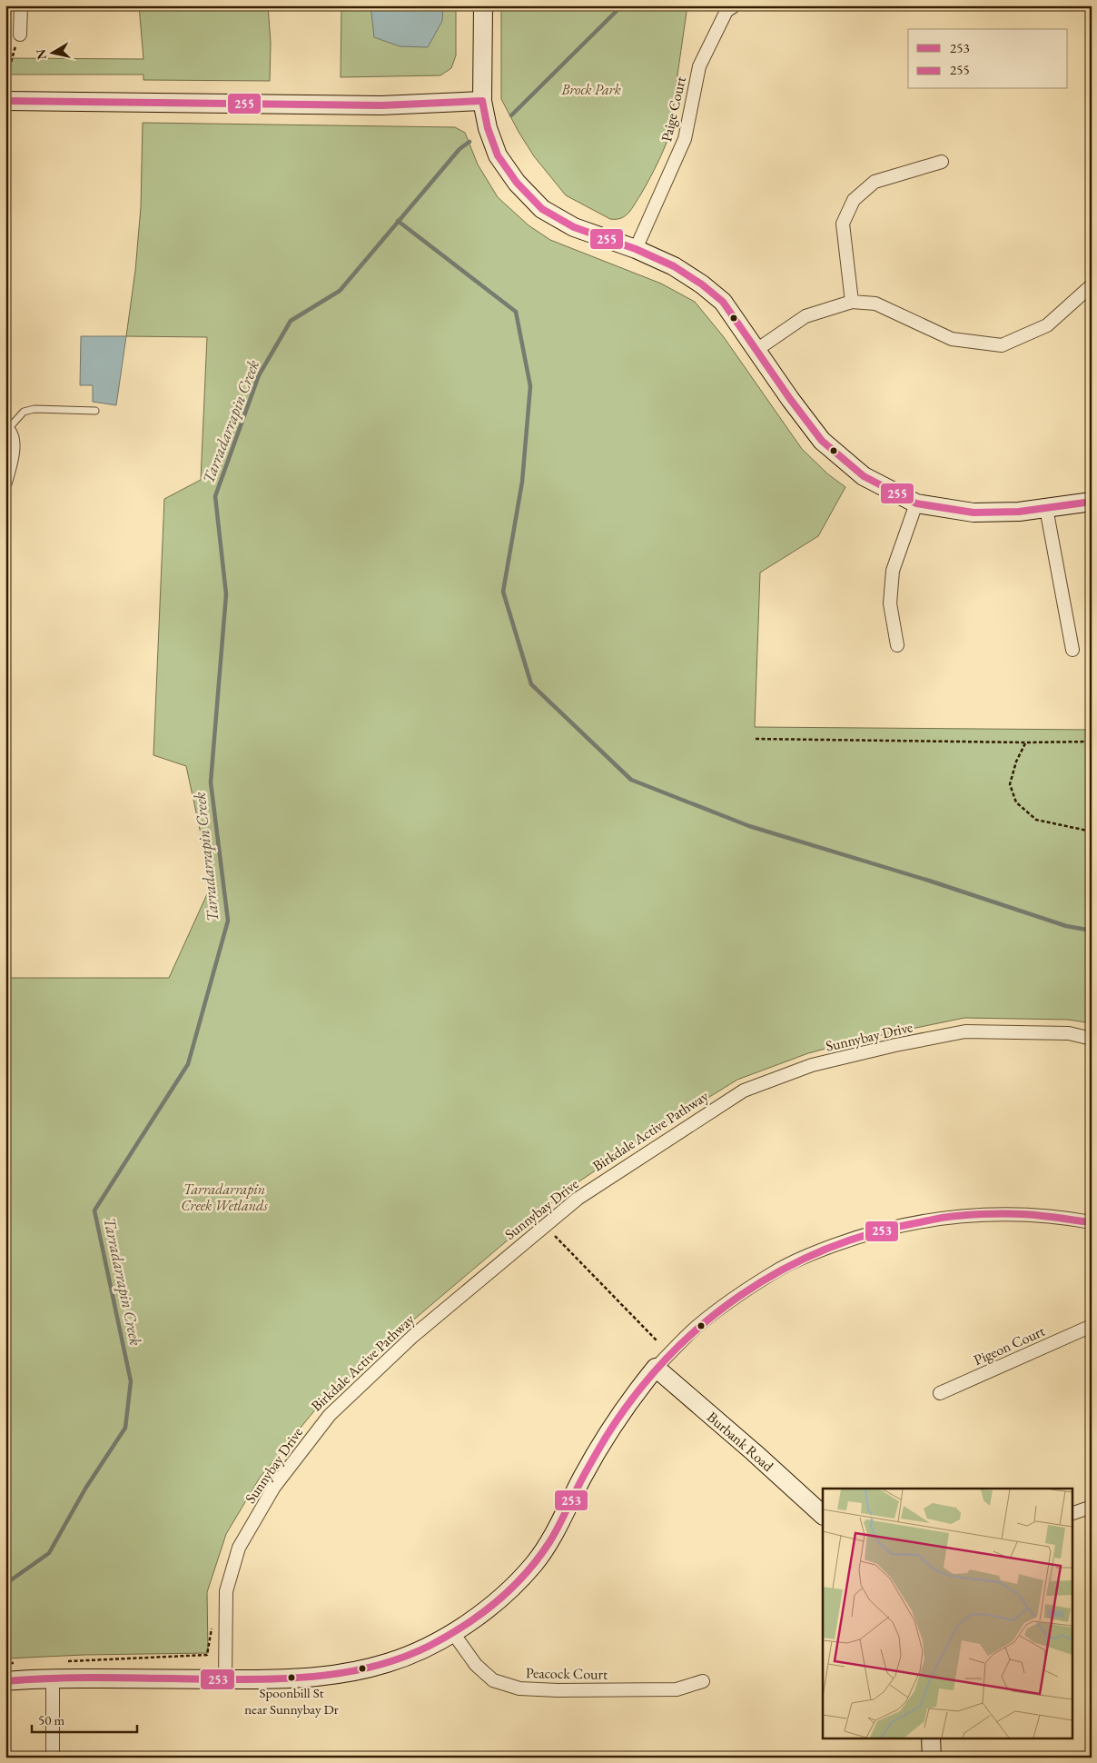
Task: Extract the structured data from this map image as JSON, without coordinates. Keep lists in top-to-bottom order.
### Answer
{
  "streets": {
    "street": [
      "Paige Court",
      "Sunnybay Drive",
      "Pigeon Court",
      "Burbank Road",
      "Peacock Court"
    ]
  },
  "water": ["Tarradarrapin Creek"],
  "parks": ["Brock Park", "Tarradarrapin Creek Wetlands"],
  "places": ["Spoonbill St near Sunnybay Dr"],
  "lines": ["transit line 255", "transit line 253"],
  "legend": ["253", "255"],
  "scale_bar": "50 m",
  "north": "left"
}
